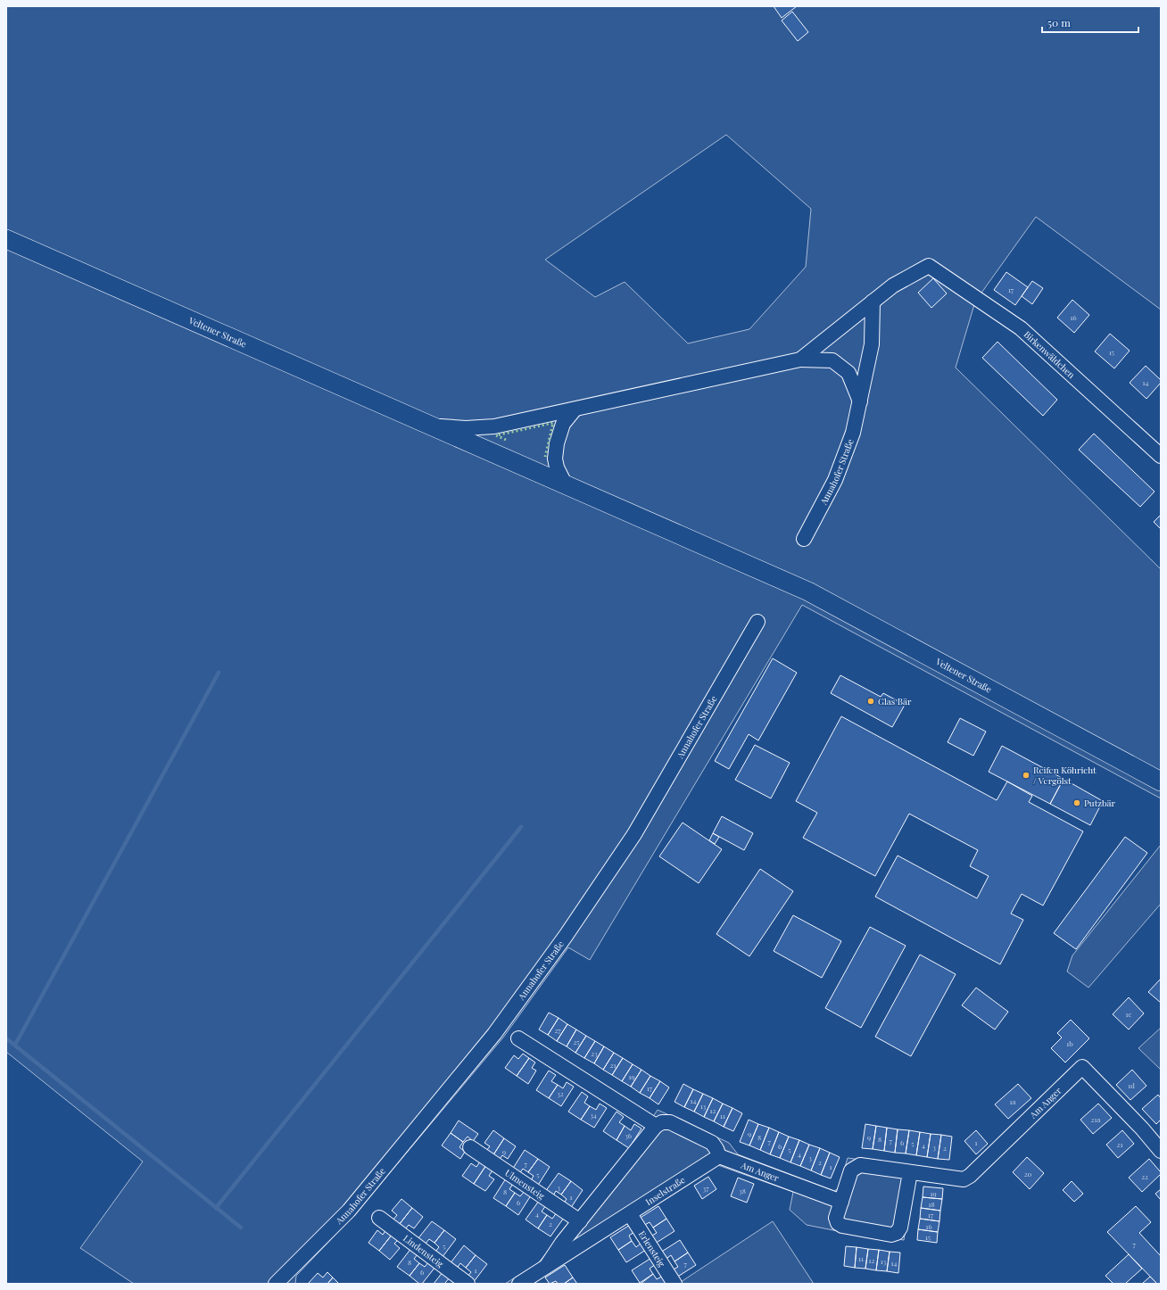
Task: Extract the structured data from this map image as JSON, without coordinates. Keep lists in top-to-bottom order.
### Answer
{
  "streets": {
    "main road": ["Veltener Straße"],
    "street": [
      "Birkenwäldchen",
      "Annahofer Straße",
      "Am Anger",
      "Ulmensteig",
      "Inselstraße",
      "Erlensteig",
      "Lindensteig"
    ]
  },
  "crossings": [
    ["Birkenwäldchen", "Annahofer Straße"],
    ["Am Anger", "Inselstraße"],
    ["Ulmensteig", "Inselstraße"],
    ["Inselstraße", "Erlensteig"]
  ],
  "places": ["Glas Bär", "Reifen Köhricht / Vergölst", "Putzbär"],
  "house_numbers": [
    "17",
    "16",
    "15",
    "14",
    "1c",
    "27",
    "25",
    "1b",
    "23",
    "21",
    "19",
    "1d",
    "17",
    "32",
    "14",
    "1a",
    "13",
    "12",
    "34",
    "11",
    "21a",
    "9",
    "36",
    "8",
    "9",
    "8",
    "7",
    "7",
    "6",
    "1",
    "5",
    "21",
    "4",
    "6",
    "3",
    "2",
    "5",
    "9",
    "4",
    "3",
    "2",
    "7",
    "1",
    "20",
    "5",
    "22",
    "3",
    "37",
    "38",
    "8",
    "19",
    "1",
    "6",
    "18",
    "4",
    "17",
    "2",
    "16",
    "15",
    "7",
    "5",
    "11",
    "12",
    "13",
    "8",
    "14",
    "7",
    "1",
    "6"
  ],
  "scale_bar": "50 m"
}
